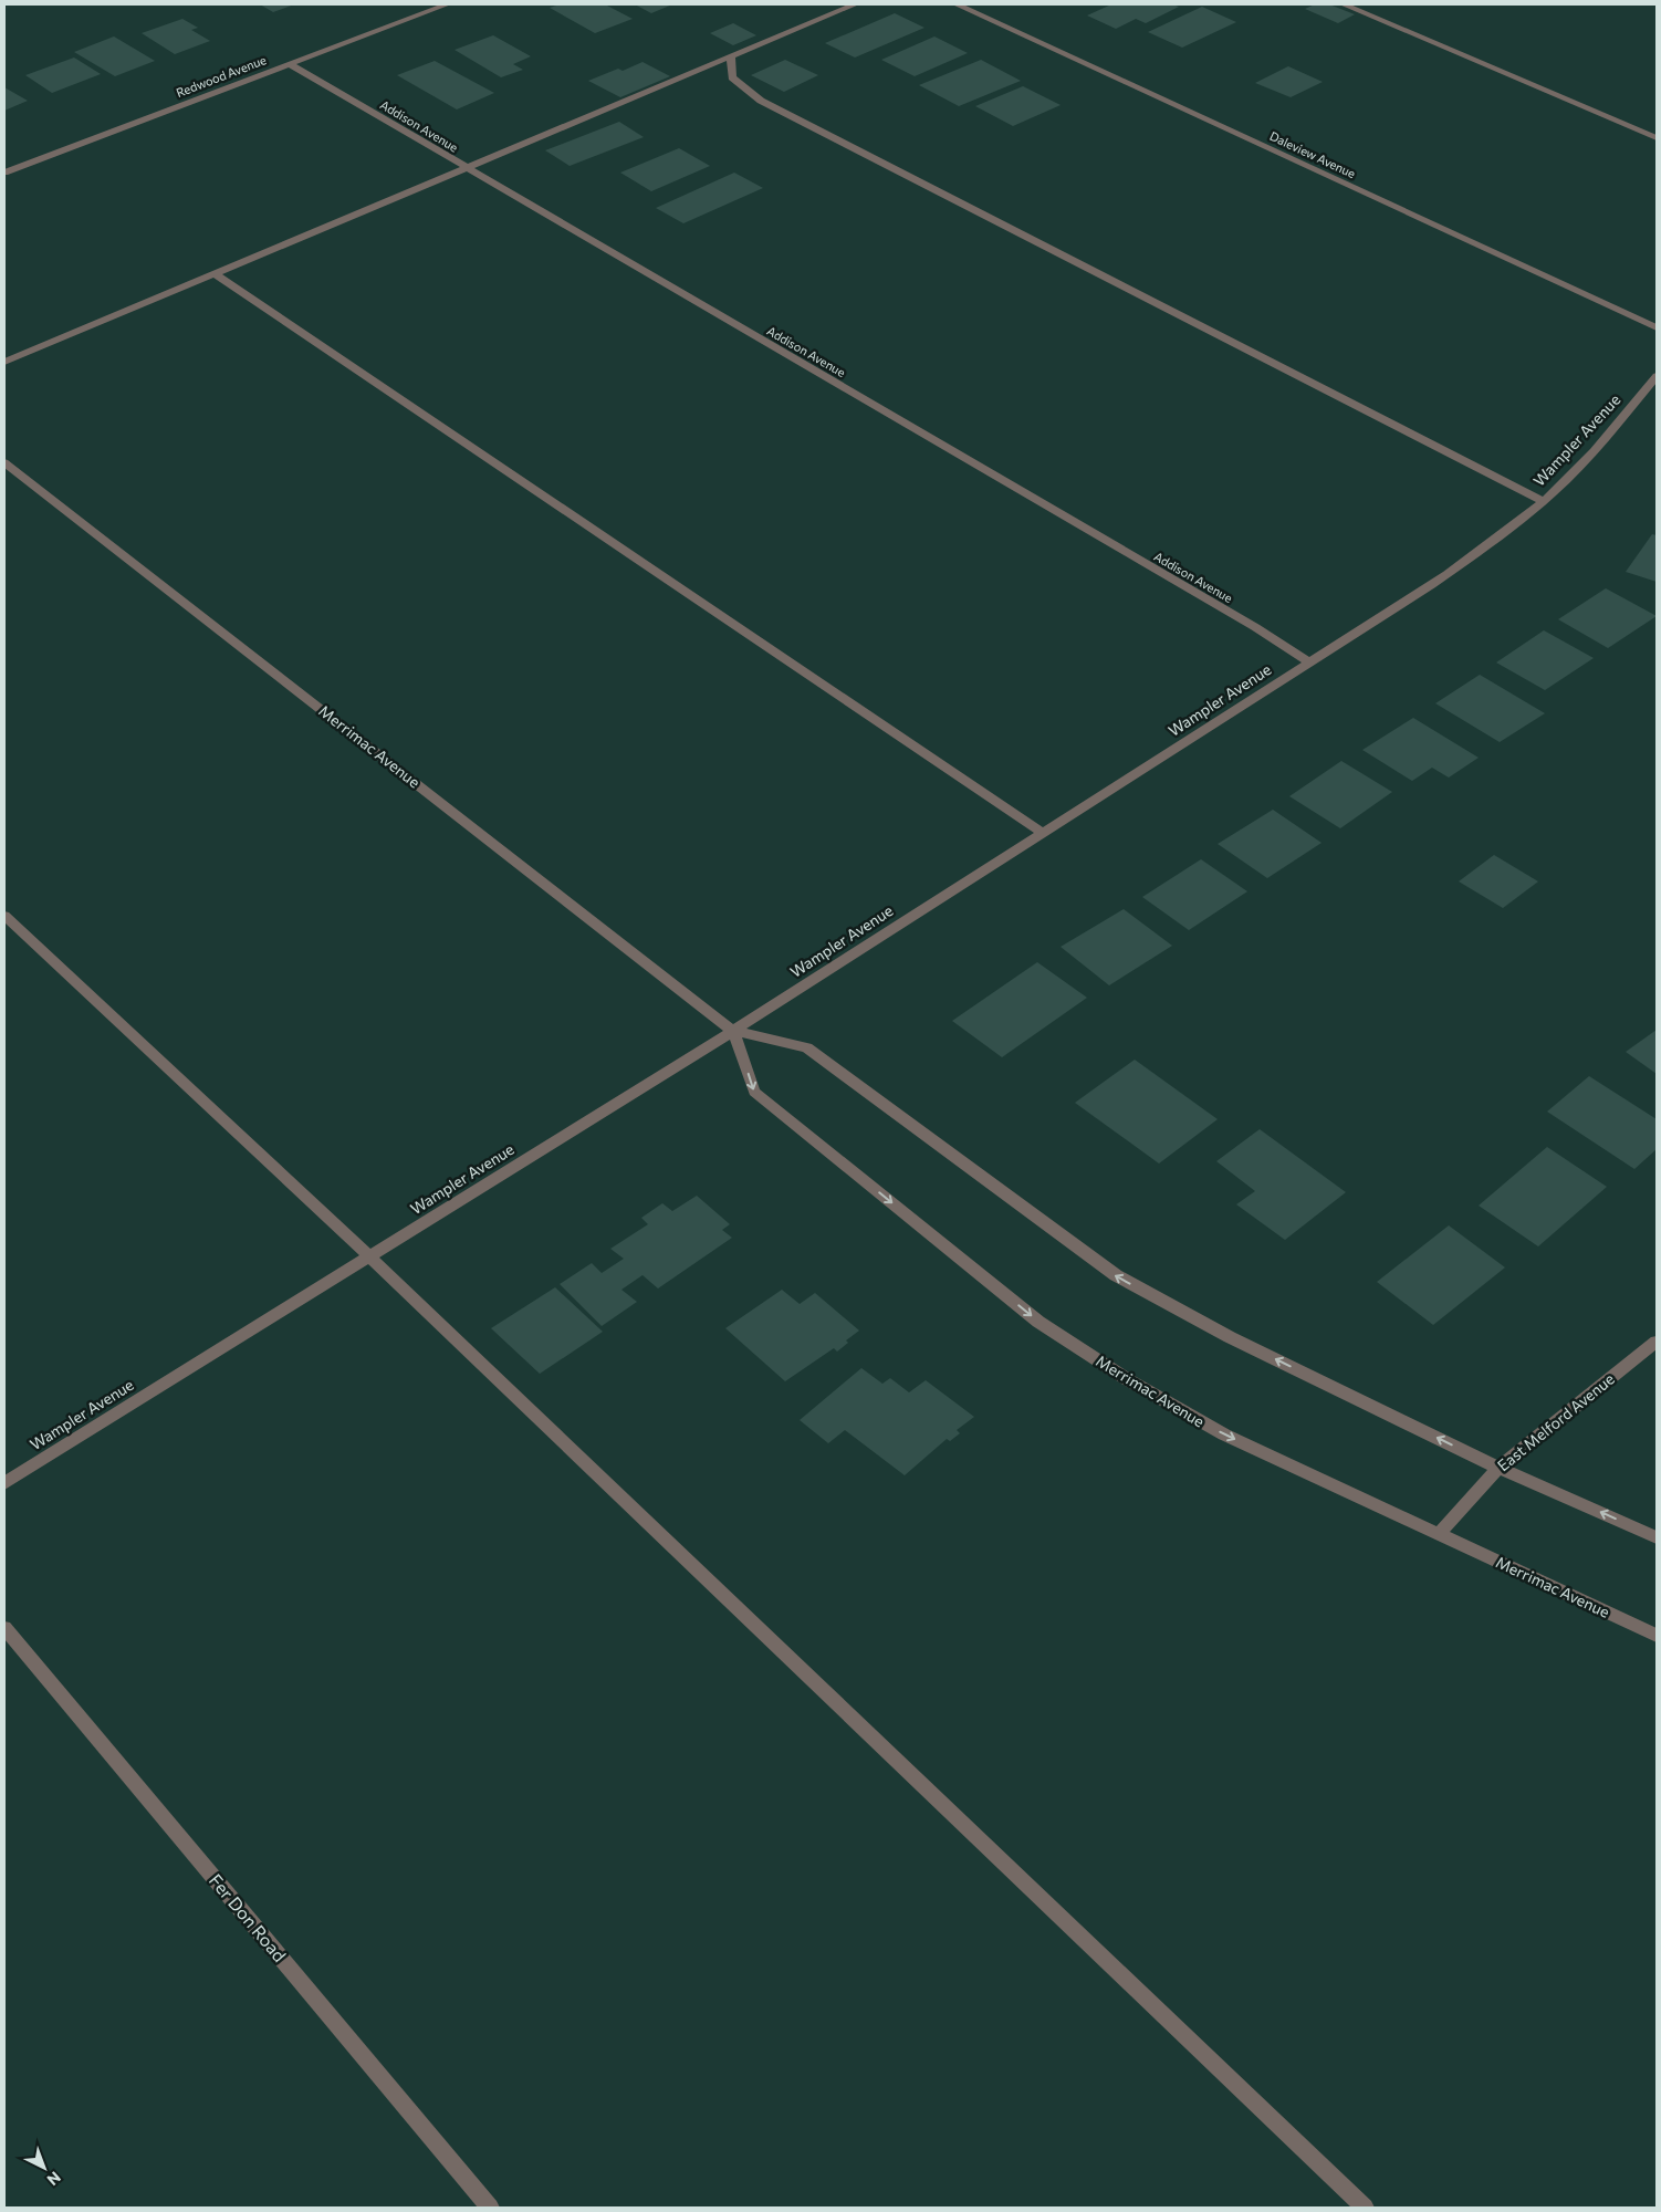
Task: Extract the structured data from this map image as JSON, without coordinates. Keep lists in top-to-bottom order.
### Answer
{
  "streets": {
    "street": [
      "Redwood Avenue",
      "Addison Avenue",
      "Daleview Avenue",
      "Wampler Avenue",
      "Merrimac Avenue",
      "East Melford Avenue",
      "Fer Don Road"
    ]
  },
  "crossings": [
    ["Redwood Avenue", "Addison Avenue"],
    ["Addison Avenue", "Wampler Avenue"],
    ["Wampler Avenue", "Merrimac Avenue"],
    ["Merrimac Avenue", "East Melford Avenue"]
  ],
  "north": "bottom right"
}
